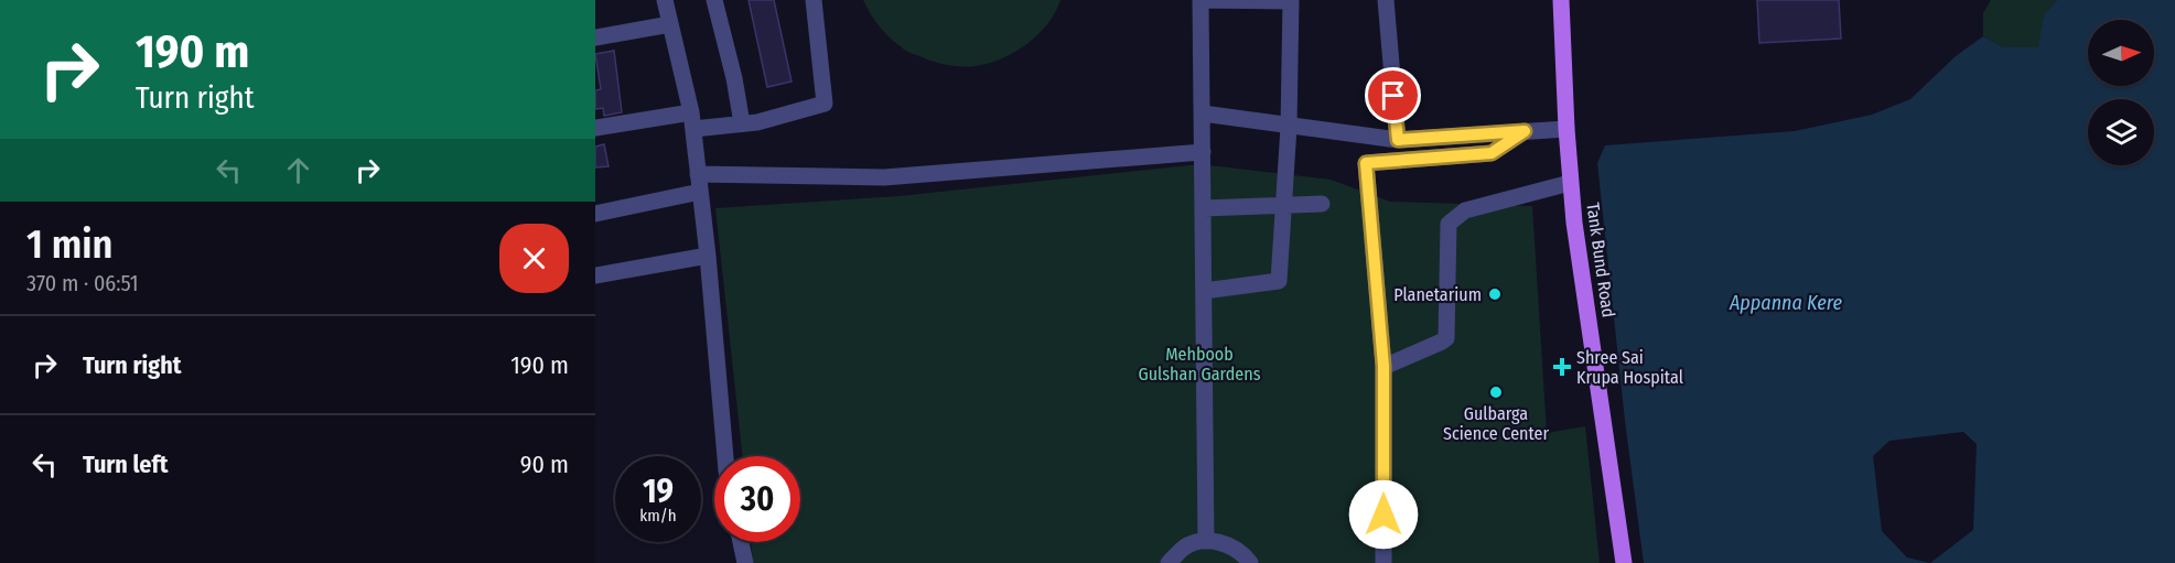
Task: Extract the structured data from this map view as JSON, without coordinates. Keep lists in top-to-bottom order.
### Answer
{
  "streets": {
    "main road": ["Tank Bund Road"]
  },
  "water": ["Appanna Kere"],
  "parks": ["Mehboob Gulshan Gardens"],
  "places": {
    "other": ["Planetarium", "Gulbarga Science Center"],
    "health": ["Shree Sai Krupa Hospital"]
  },
  "north": "right",
  "page": {
    "turn": ["190 m", "Turn right"],
    "heading": ["1 min", "370 m · 06:51"],
    "list": [
      {
        "name": "Turn right",
        "value": "190 m"
      },
      {
        "name": "Turn left",
        "value": "90 m"
      }
    ],
    "speed": "19 km/h",
    "limit": "30"
  }
}
